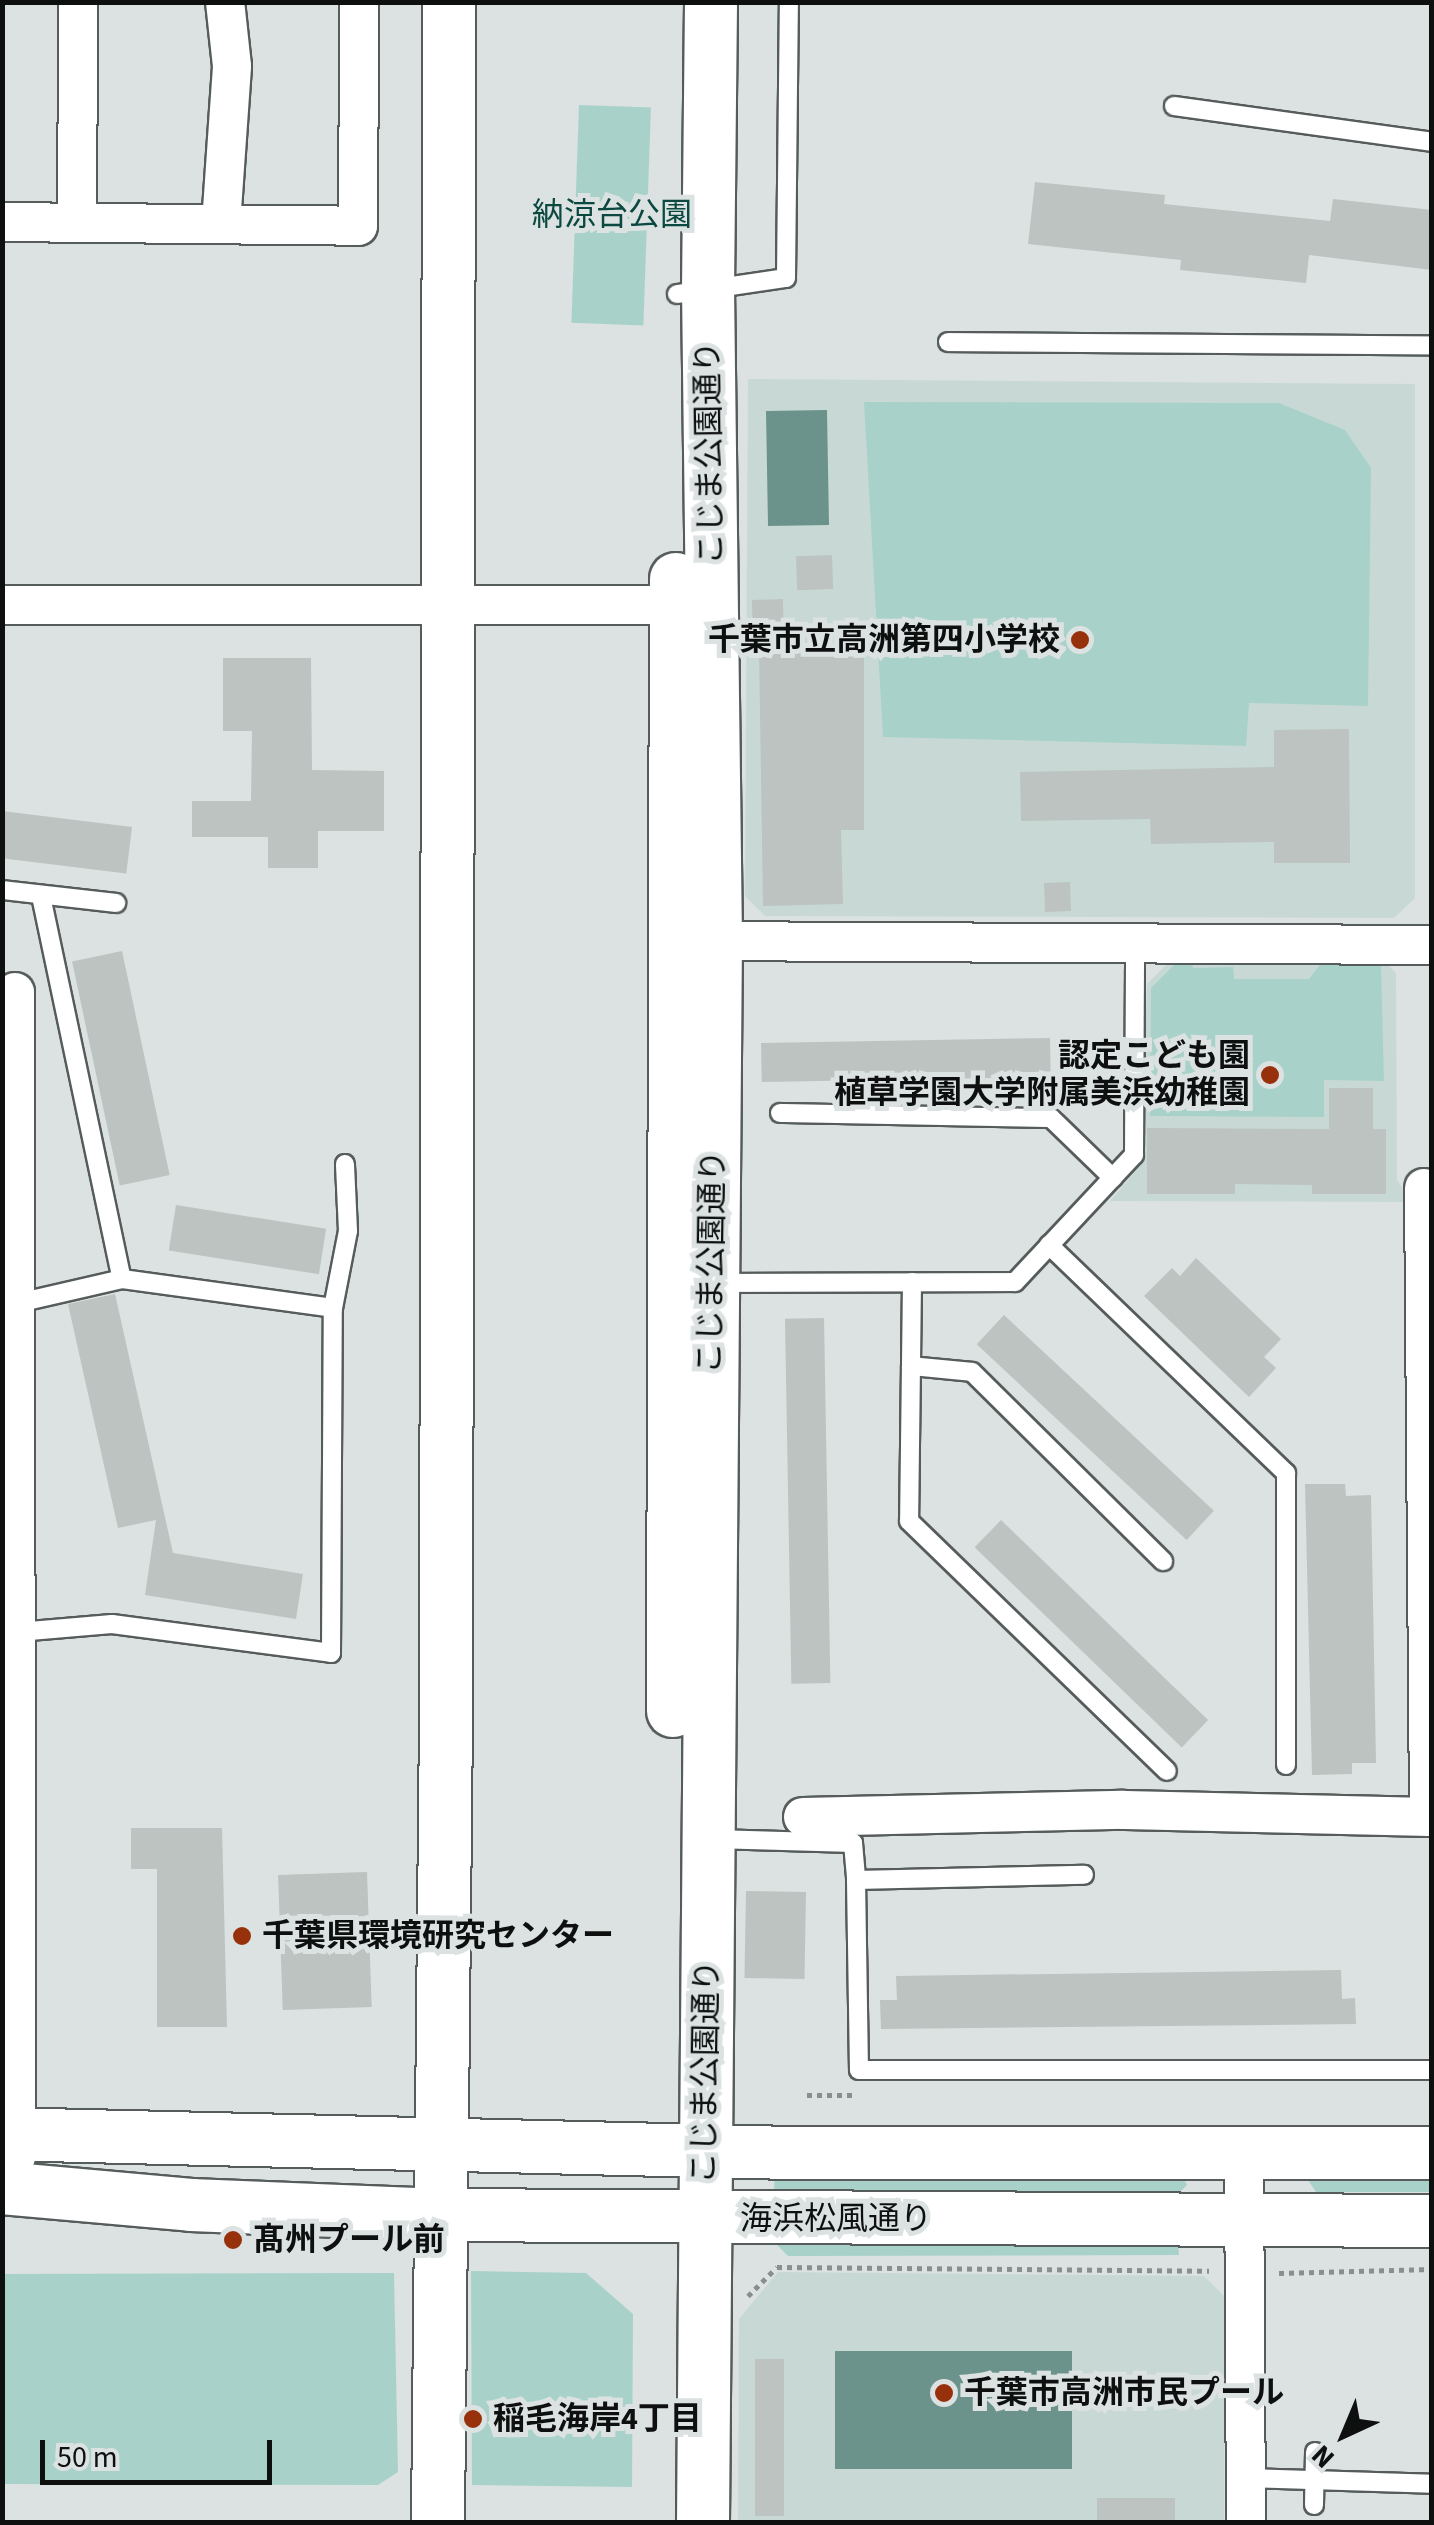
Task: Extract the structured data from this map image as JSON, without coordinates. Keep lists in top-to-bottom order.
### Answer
{
  "streets": {
    "street": ["こじま公園通り", "海浜松風通り"]
  },
  "crossings": [
    ["こじま公園通り", "海浜松風通り"]
  ],
  "parks": ["納涼台公園"],
  "places": [
    "千葉市立高洲第四小学校",
    "認定こども園 植草学園大学附属美浜幼稚園",
    "千葉県環境研究センター",
    "髙州プール前",
    "千葉市高洲市民プール",
    "稲毛海岸4丁目"
  ],
  "scale_bar": "50 m",
  "north": "bottom left"
}
